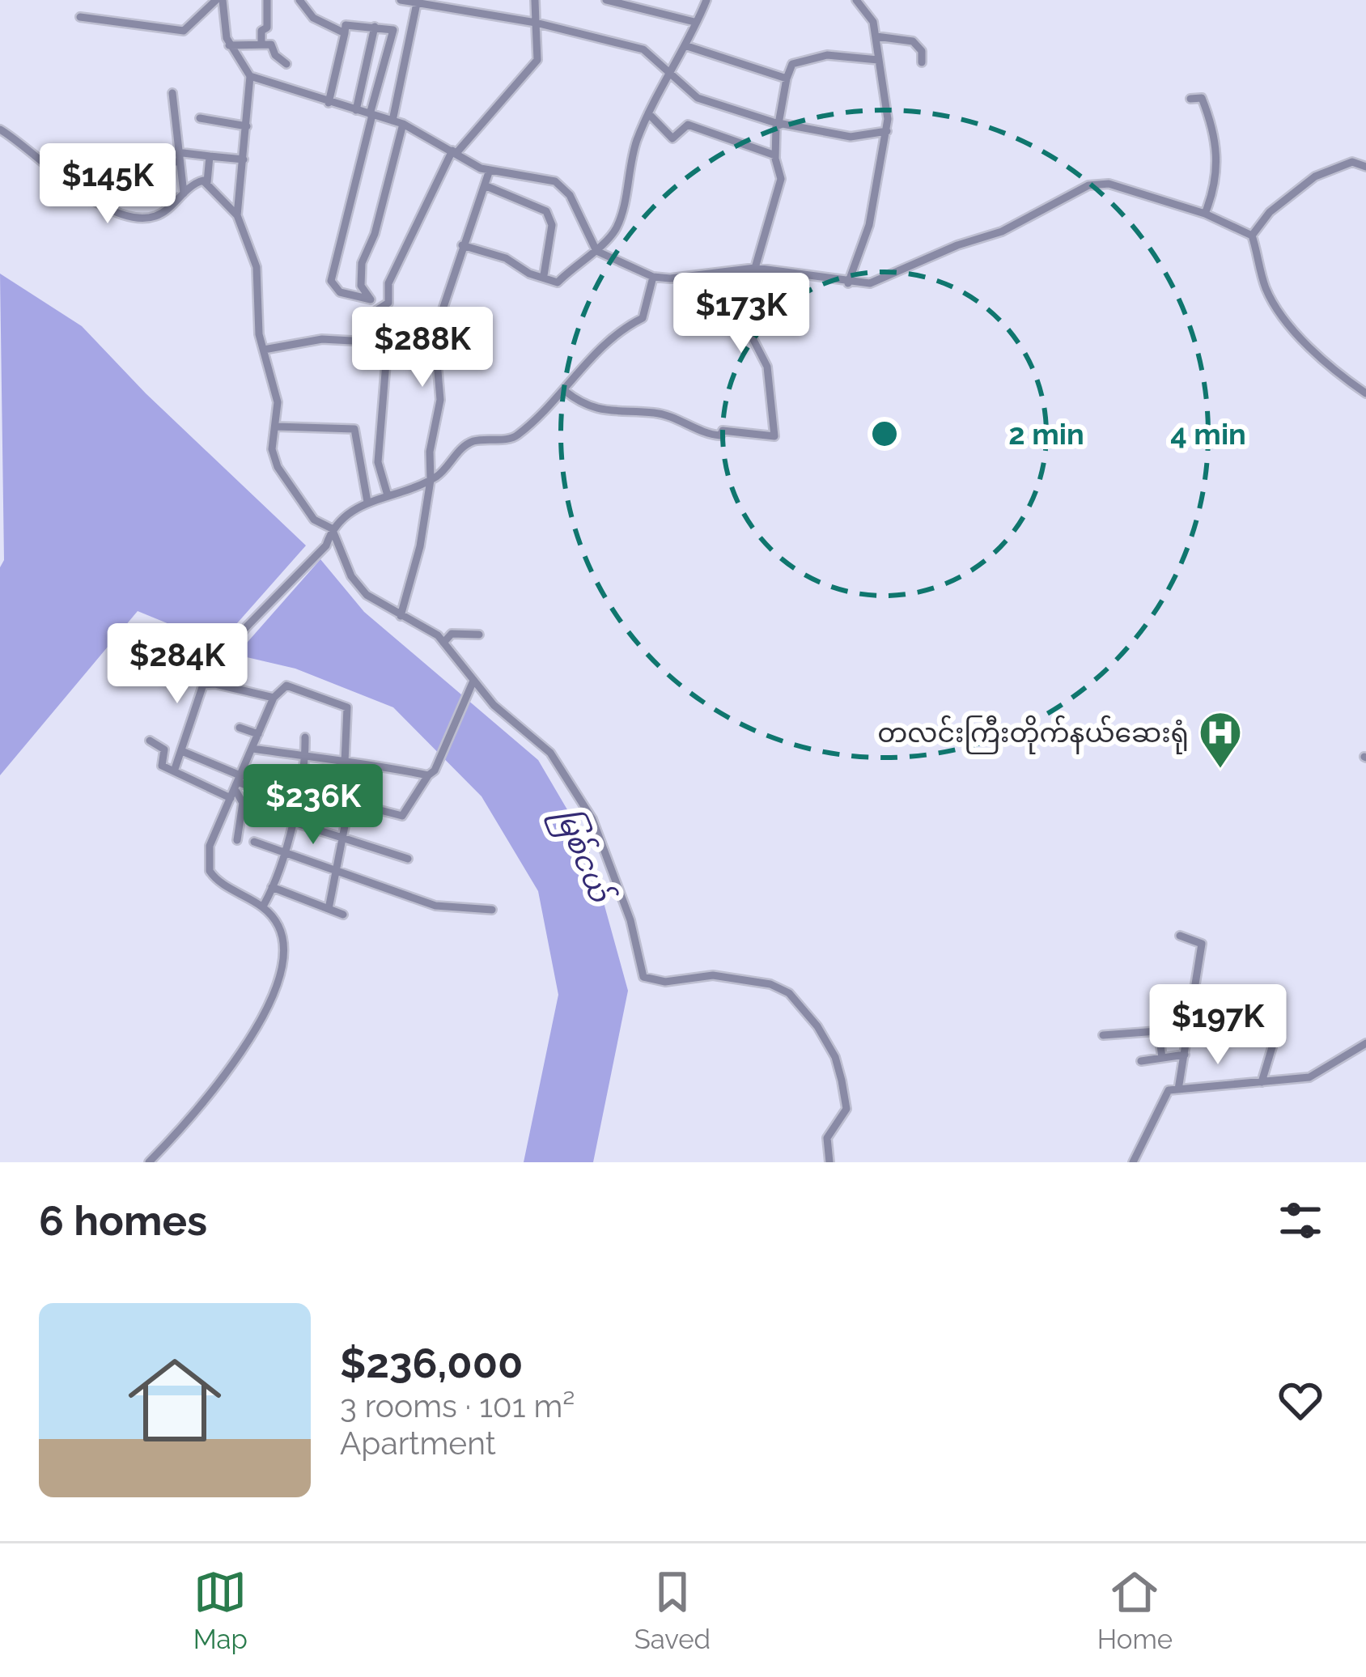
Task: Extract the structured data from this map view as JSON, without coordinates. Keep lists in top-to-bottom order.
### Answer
{
  "water": ["မြစ်ငယ်"],
  "places": {
    "hospital": ["တလင်းကြီးတိုက်နယ်ဆေးရုံ"]
  },
  "page": {
    "price": [
      "$145K",
      "$173K",
      "$288K",
      "$284K",
      "$236K",
      "$197K"
    ],
    "heading": "6 homes",
    "list": [
      {
        "name": "$236,000",
        "note": "3 rooms · 101 m² · Apartment"
      }
    ],
    "tabs": ["Map", "Saved", "Home"]
  },
  "rings": ["2 min", "4 min"]
}
